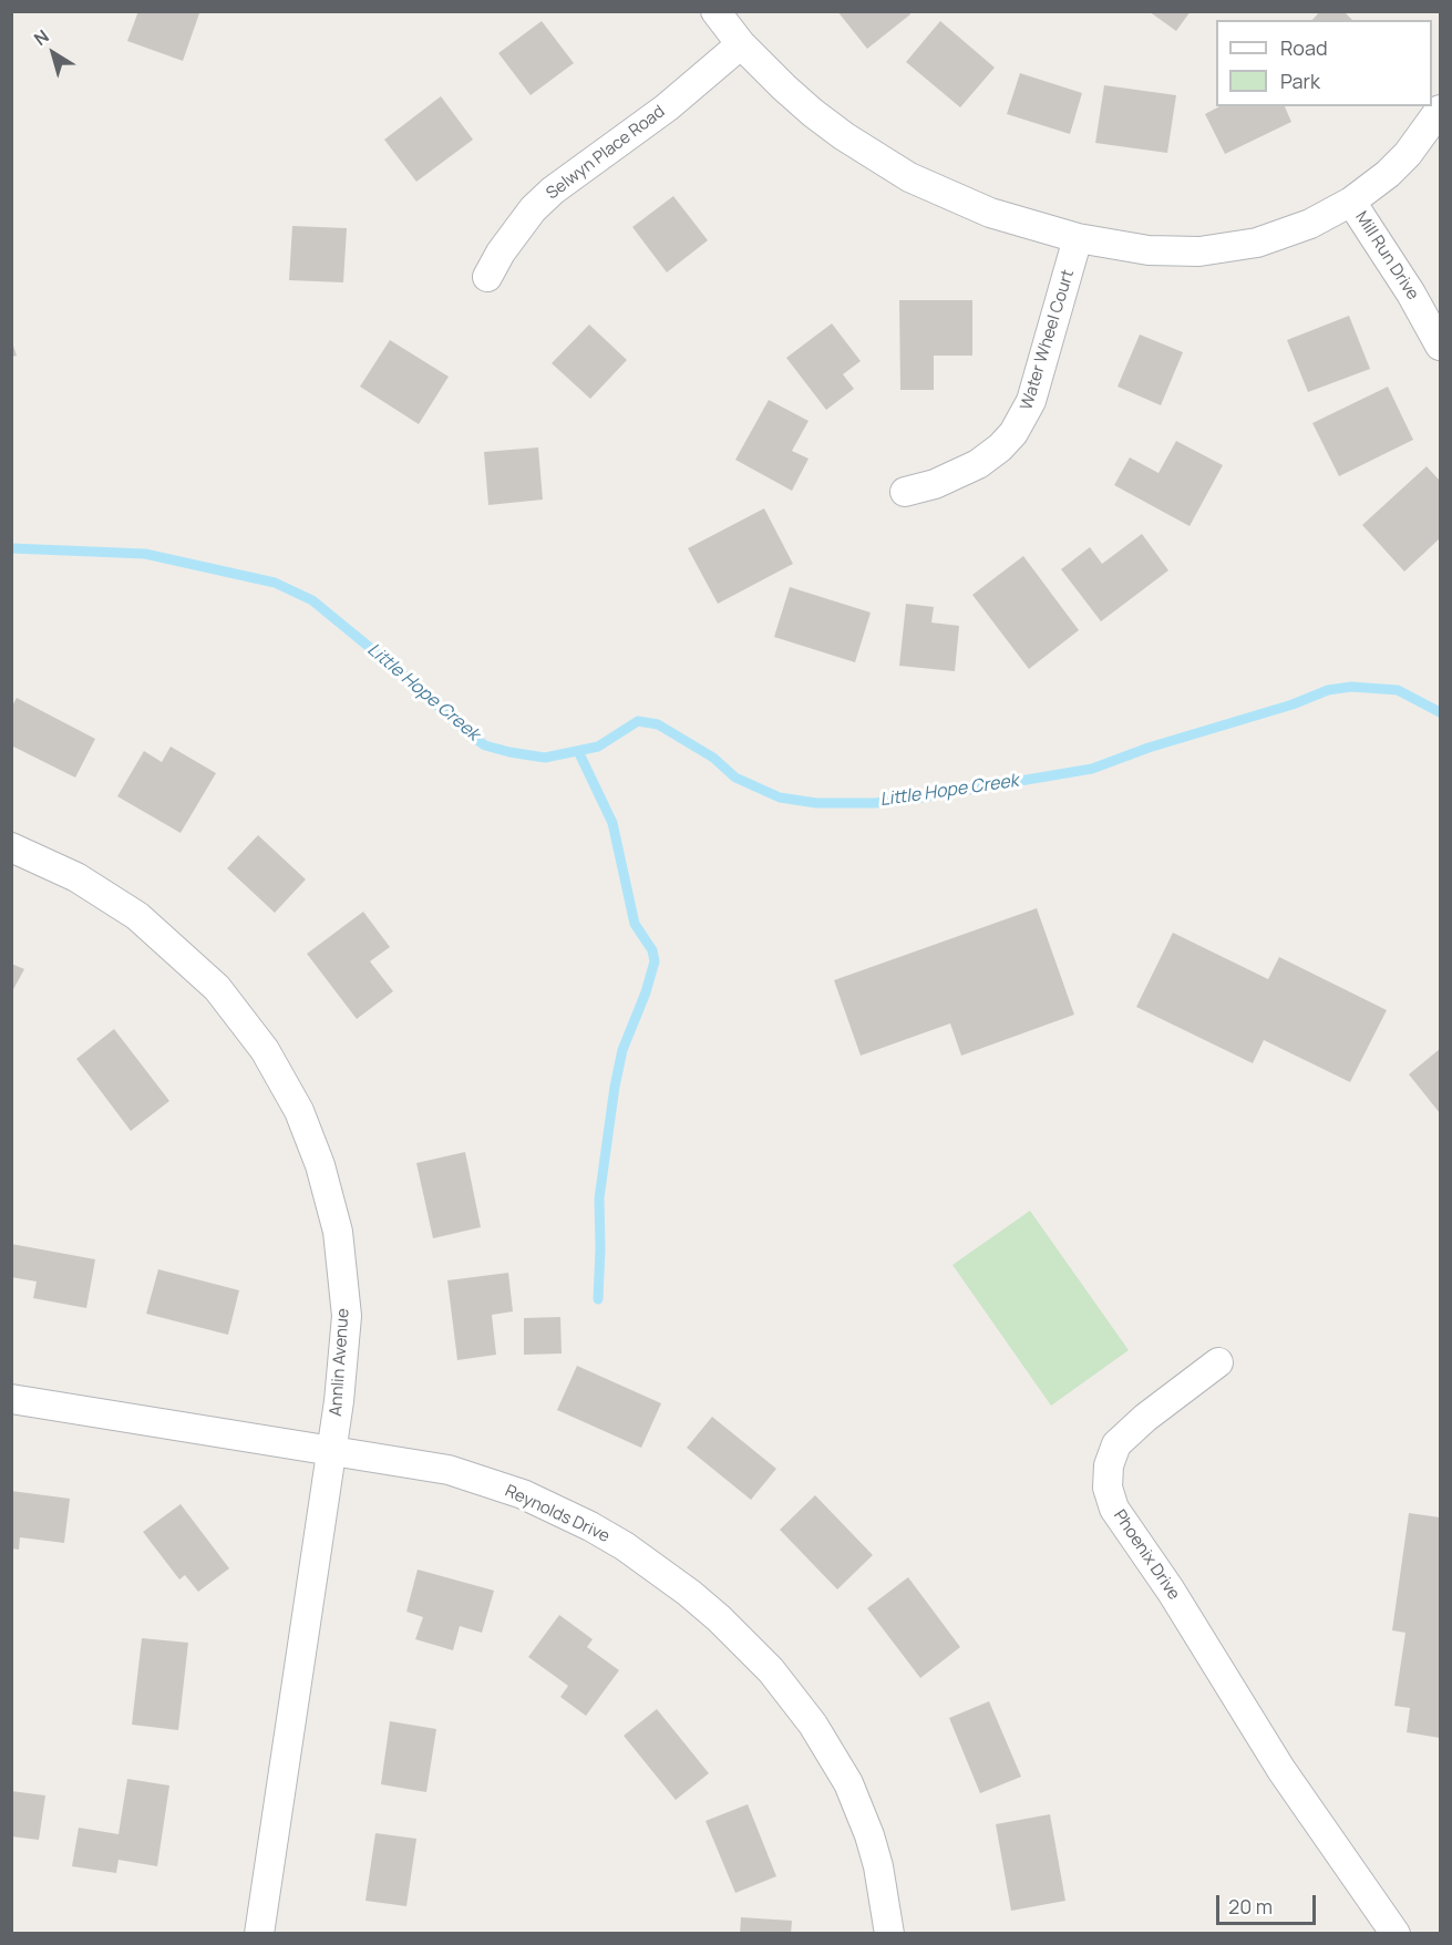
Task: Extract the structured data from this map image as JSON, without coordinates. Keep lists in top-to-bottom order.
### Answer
{
  "streets": {
    "street": [
      "Selwyn Place Road",
      "Mill Run Drive",
      "Water Wheel Court",
      "Annlin Avenue",
      "Reynolds Drive",
      "Phoenix Drive"
    ]
  },
  "crossings": [
    ["Annlin Avenue", "Reynolds Drive"]
  ],
  "water": ["Little Hope Creek"],
  "legend": ["Road", "Park"],
  "scale_bar": "20 m",
  "north": "top left"
}
